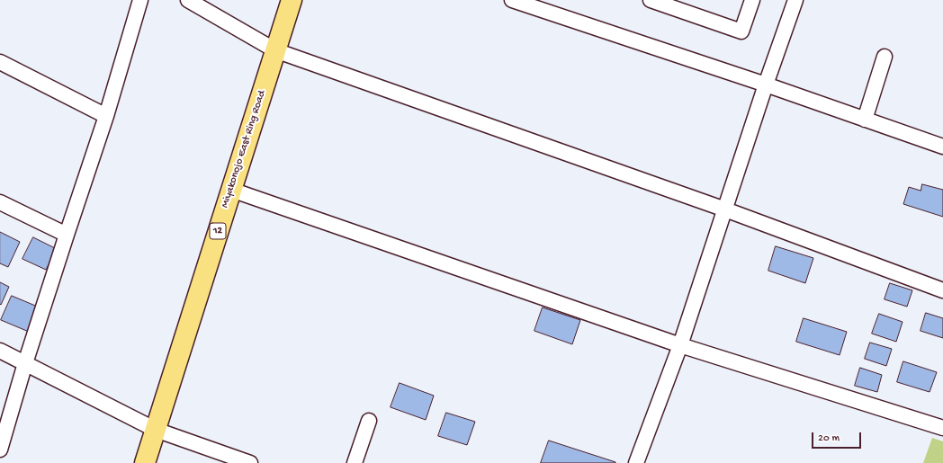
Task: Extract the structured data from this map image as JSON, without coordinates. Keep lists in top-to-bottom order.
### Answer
{
  "streets": {
    "main road": ["Miyakonojo East Ring Road", "12"]
  },
  "scale_bar": "20 m"
}
